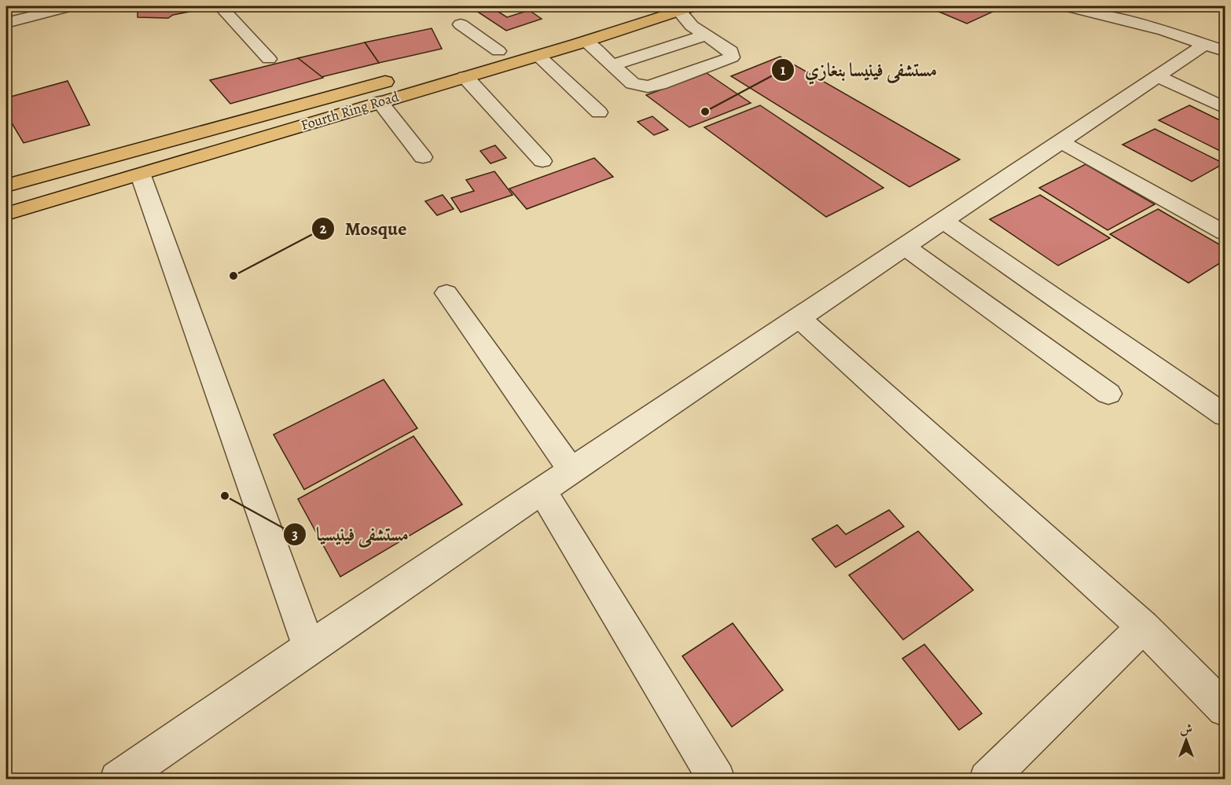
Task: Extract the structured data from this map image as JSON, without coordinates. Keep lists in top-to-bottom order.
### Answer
{
  "streets": {
    "main road": ["Fourth Ring Road"]
  },
  "places": ["مستشفى فينيسا بنغازي", "Mosque", "مستشفى فينيسيا"],
  "north": "top"
}
